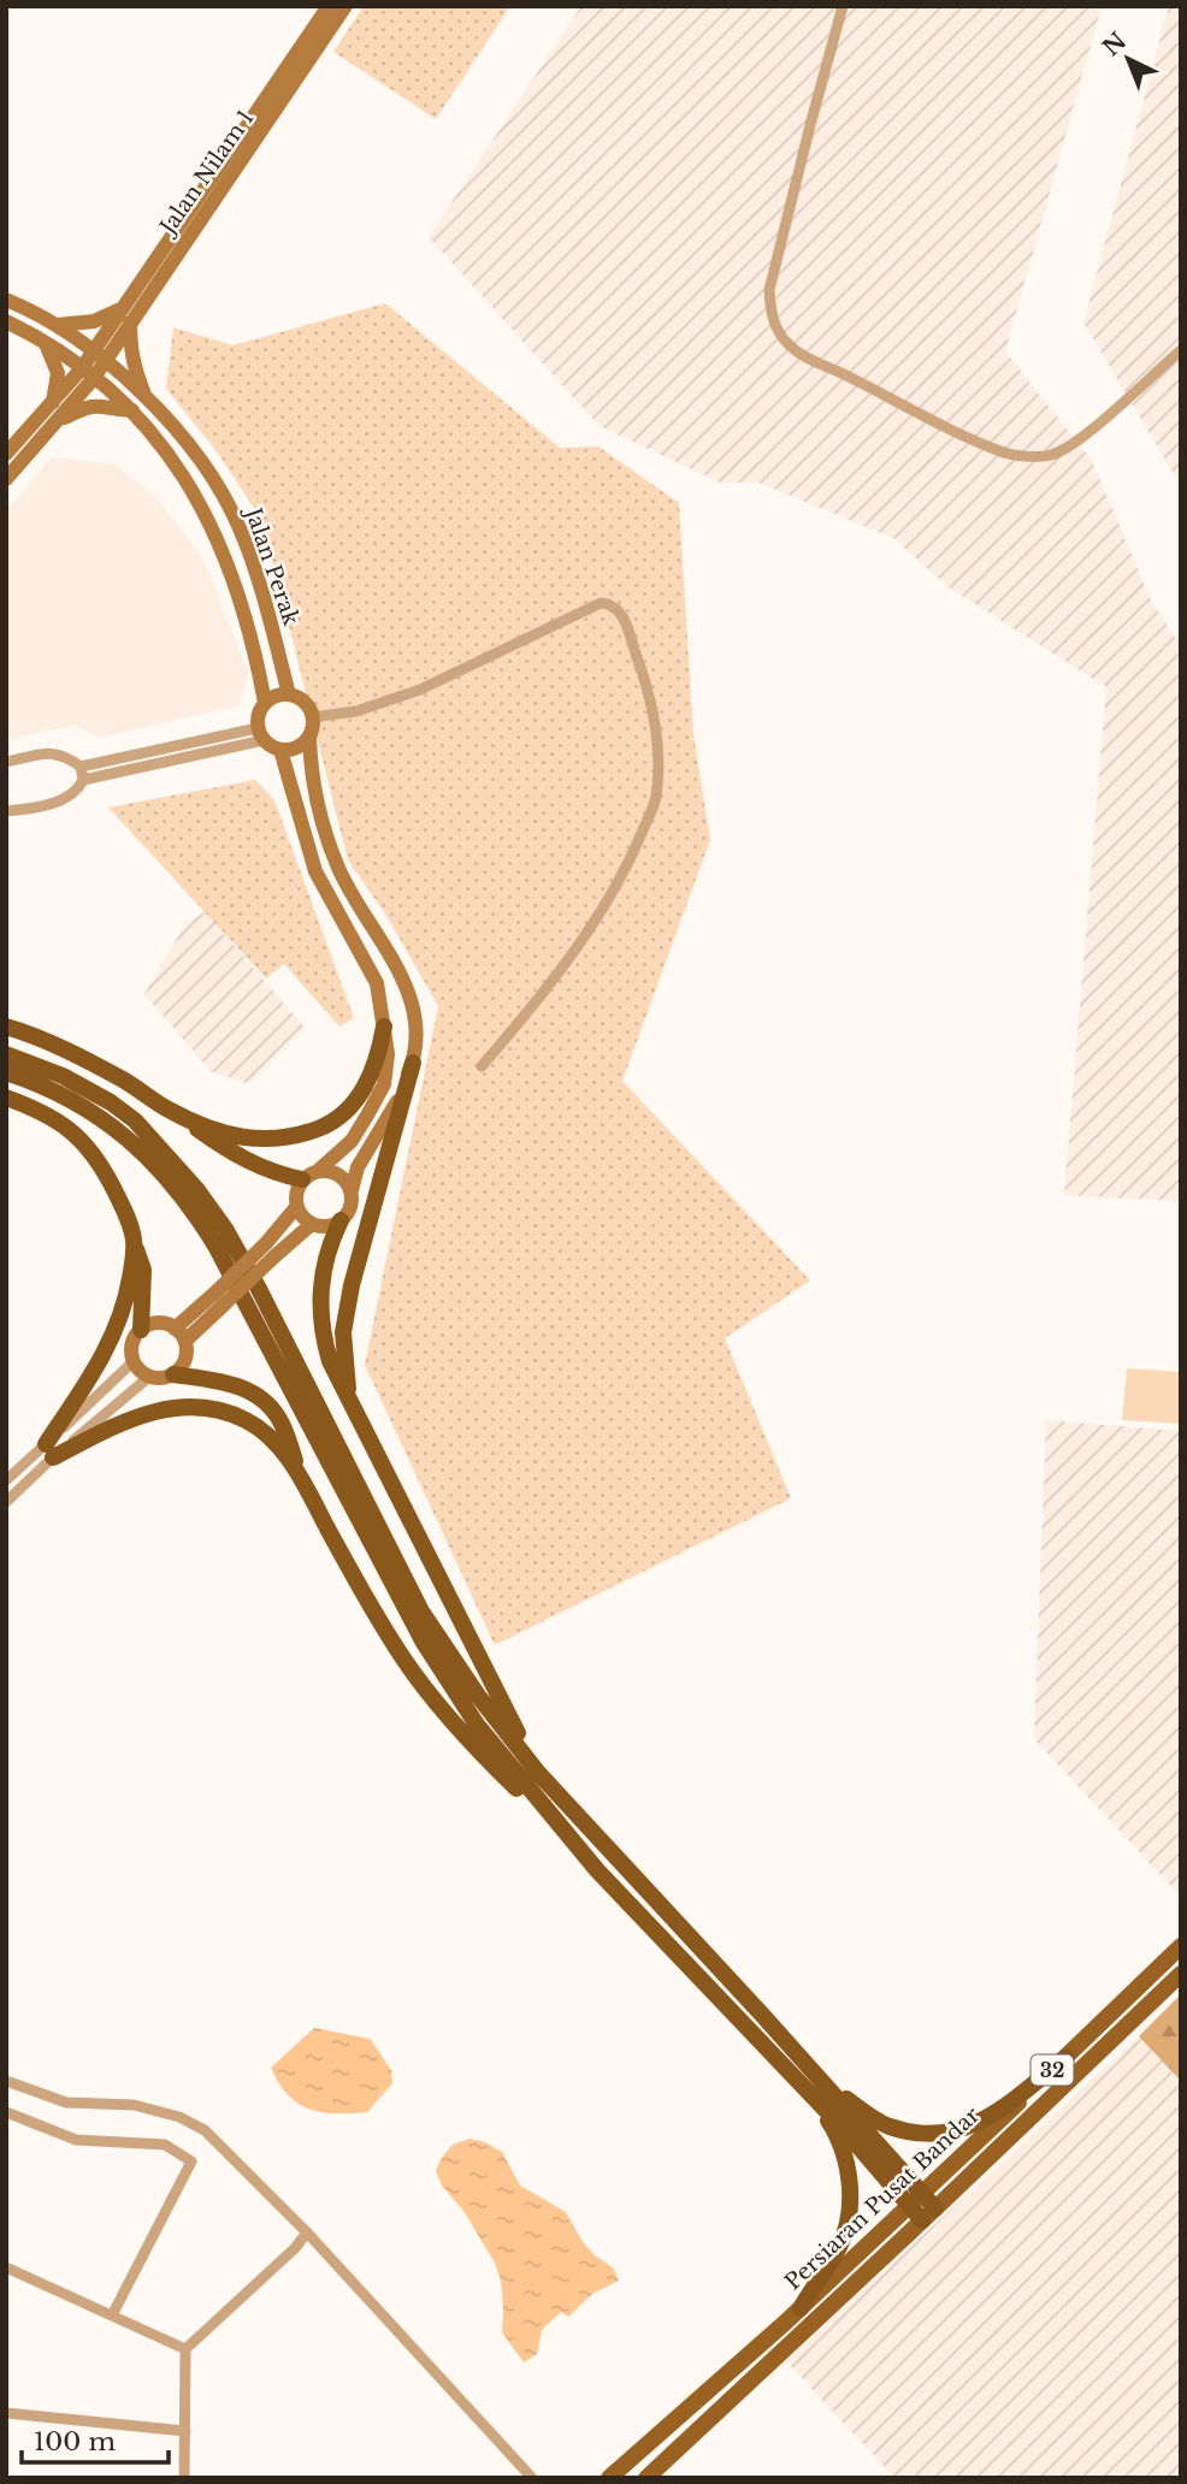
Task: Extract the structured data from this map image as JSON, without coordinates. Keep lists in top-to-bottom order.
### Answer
{
  "streets": {
    "main road": [
      "Jalan Nilam 1",
      "Jalan Perak",
      "32",
      "Persiaran Pusat Bandar"
    ]
  },
  "crossings": [
    ["Jalan Nilam 1", "Jalan Perak"]
  ],
  "scale_bar": "100 m",
  "north": "top left"
}
